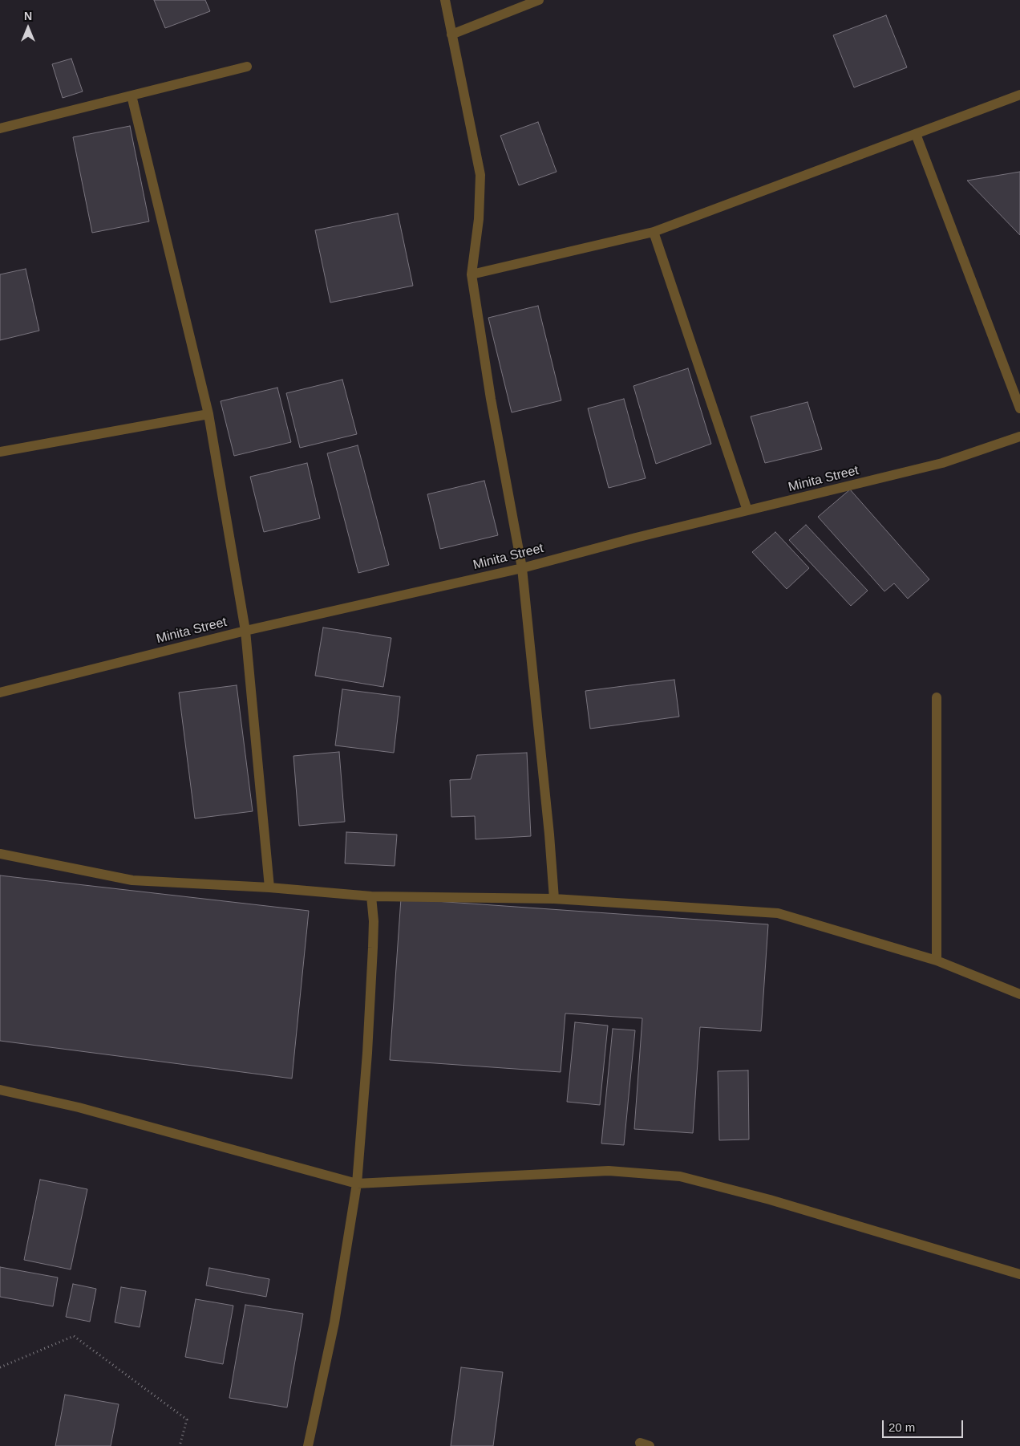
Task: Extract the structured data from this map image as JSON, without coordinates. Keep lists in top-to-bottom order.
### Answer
{
  "streets": {
    "street": ["Minita Street"]
  },
  "scale_bar": "20 m",
  "north": "top"
}
